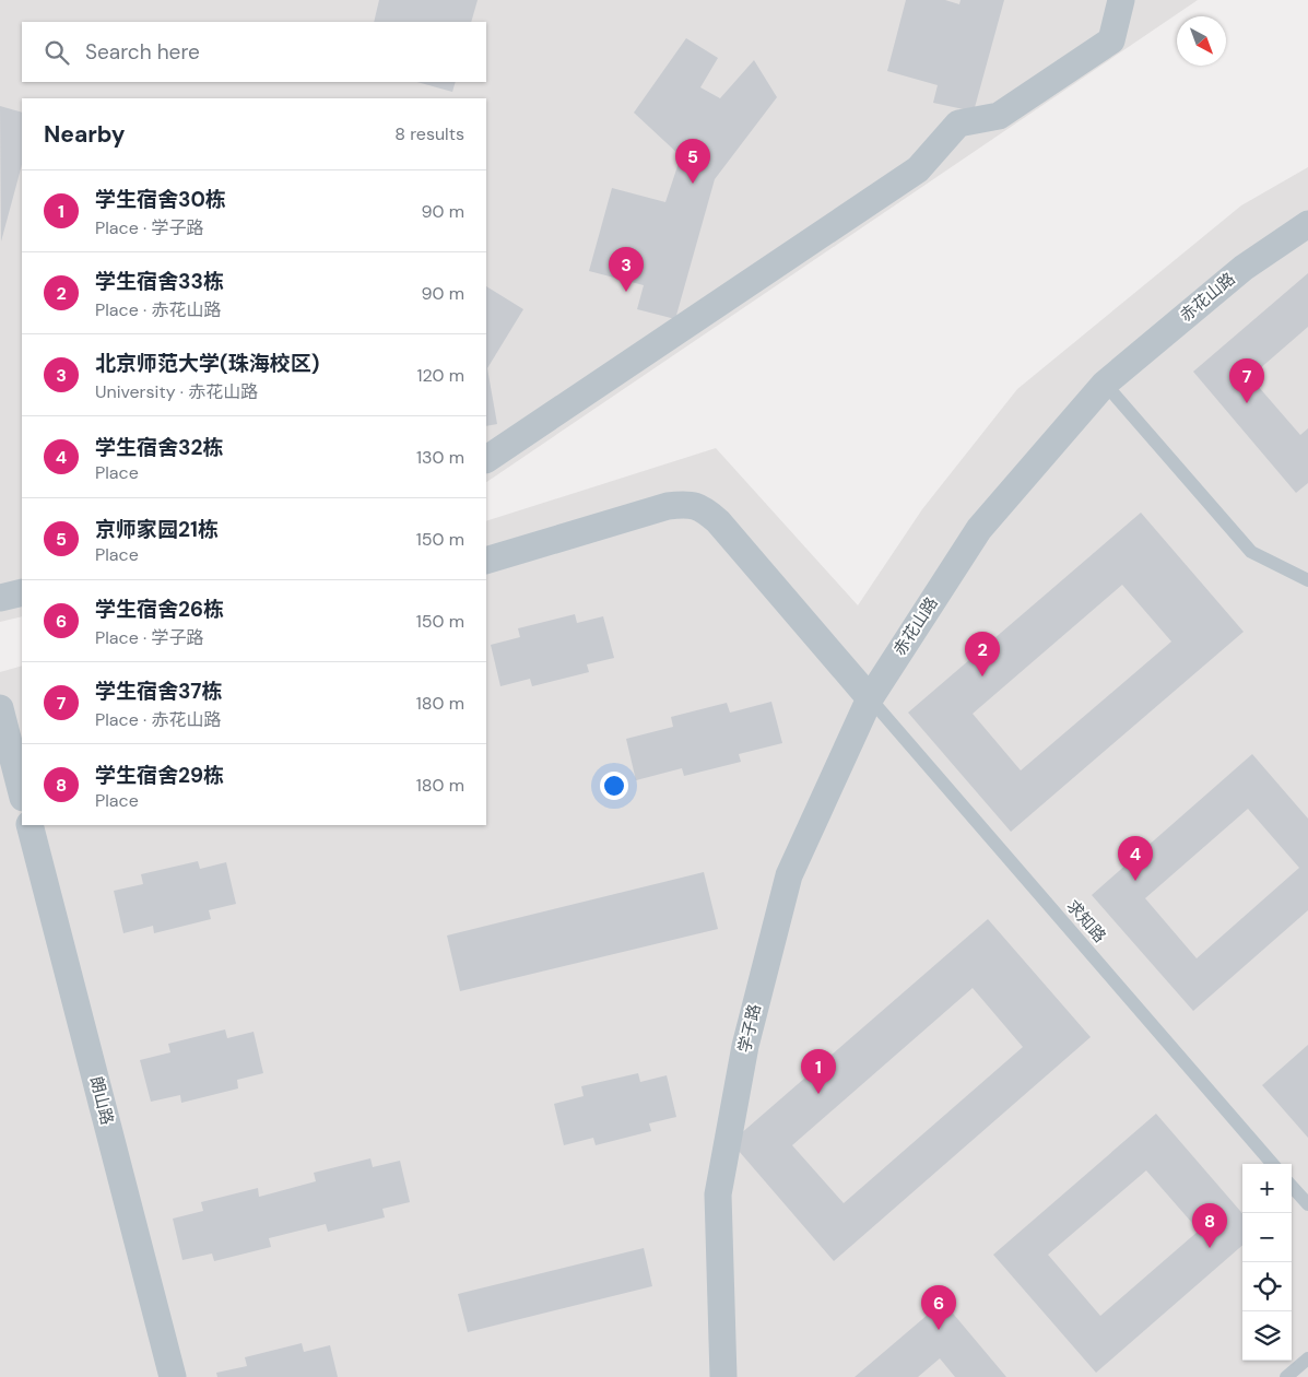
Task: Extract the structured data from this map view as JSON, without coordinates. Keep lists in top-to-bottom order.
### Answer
{
  "streets": {
    "street": ["赤花山路", "学子路", "朗山路"],
    "lane": ["求知路"]
  },
  "crossings": [
    ["赤花山路", "求知路"],
    ["赤花山路", "学子路"],
    ["求知路", "学子路"]
  ],
  "north": "bottom right",
  "page": {
    "search": "Search here",
    "heading": ["Nearby", "8 results"],
    "pins": [
      "5",
      "3",
      "7",
      "2",
      "4",
      "1",
      "8",
      "6"
    ],
    "list": [
      {
        "mark": "1",
        "name": "学生宿舍30栋",
        "note": "Place · 学子路",
        "value": "90 m"
      },
      {
        "mark": "2",
        "name": "学生宿舍33栋",
        "note": "Place · 赤花山路",
        "value": "90 m"
      },
      {
        "mark": "3",
        "name": "北京师范大学(珠海校区)",
        "note": "University · 赤花山路",
        "value": "120 m"
      },
      {
        "mark": "4",
        "name": "学生宿舍32栋",
        "note": "Place",
        "value": "130 m"
      },
      {
        "mark": "5",
        "name": "京师家园21栋",
        "note": "Place",
        "value": "150 m"
      },
      {
        "mark": "6",
        "name": "学生宿舍26栋",
        "note": "Place · 学子路",
        "value": "150 m"
      },
      {
        "mark": "7",
        "name": "学生宿舍37栋",
        "note": "Place · 赤花山路",
        "value": "180 m"
      },
      {
        "mark": "8",
        "name": "学生宿舍29栋",
        "note": "Place",
        "value": "180 m"
      }
    ],
    "map_buttons": ["+", "−"]
  }
}
